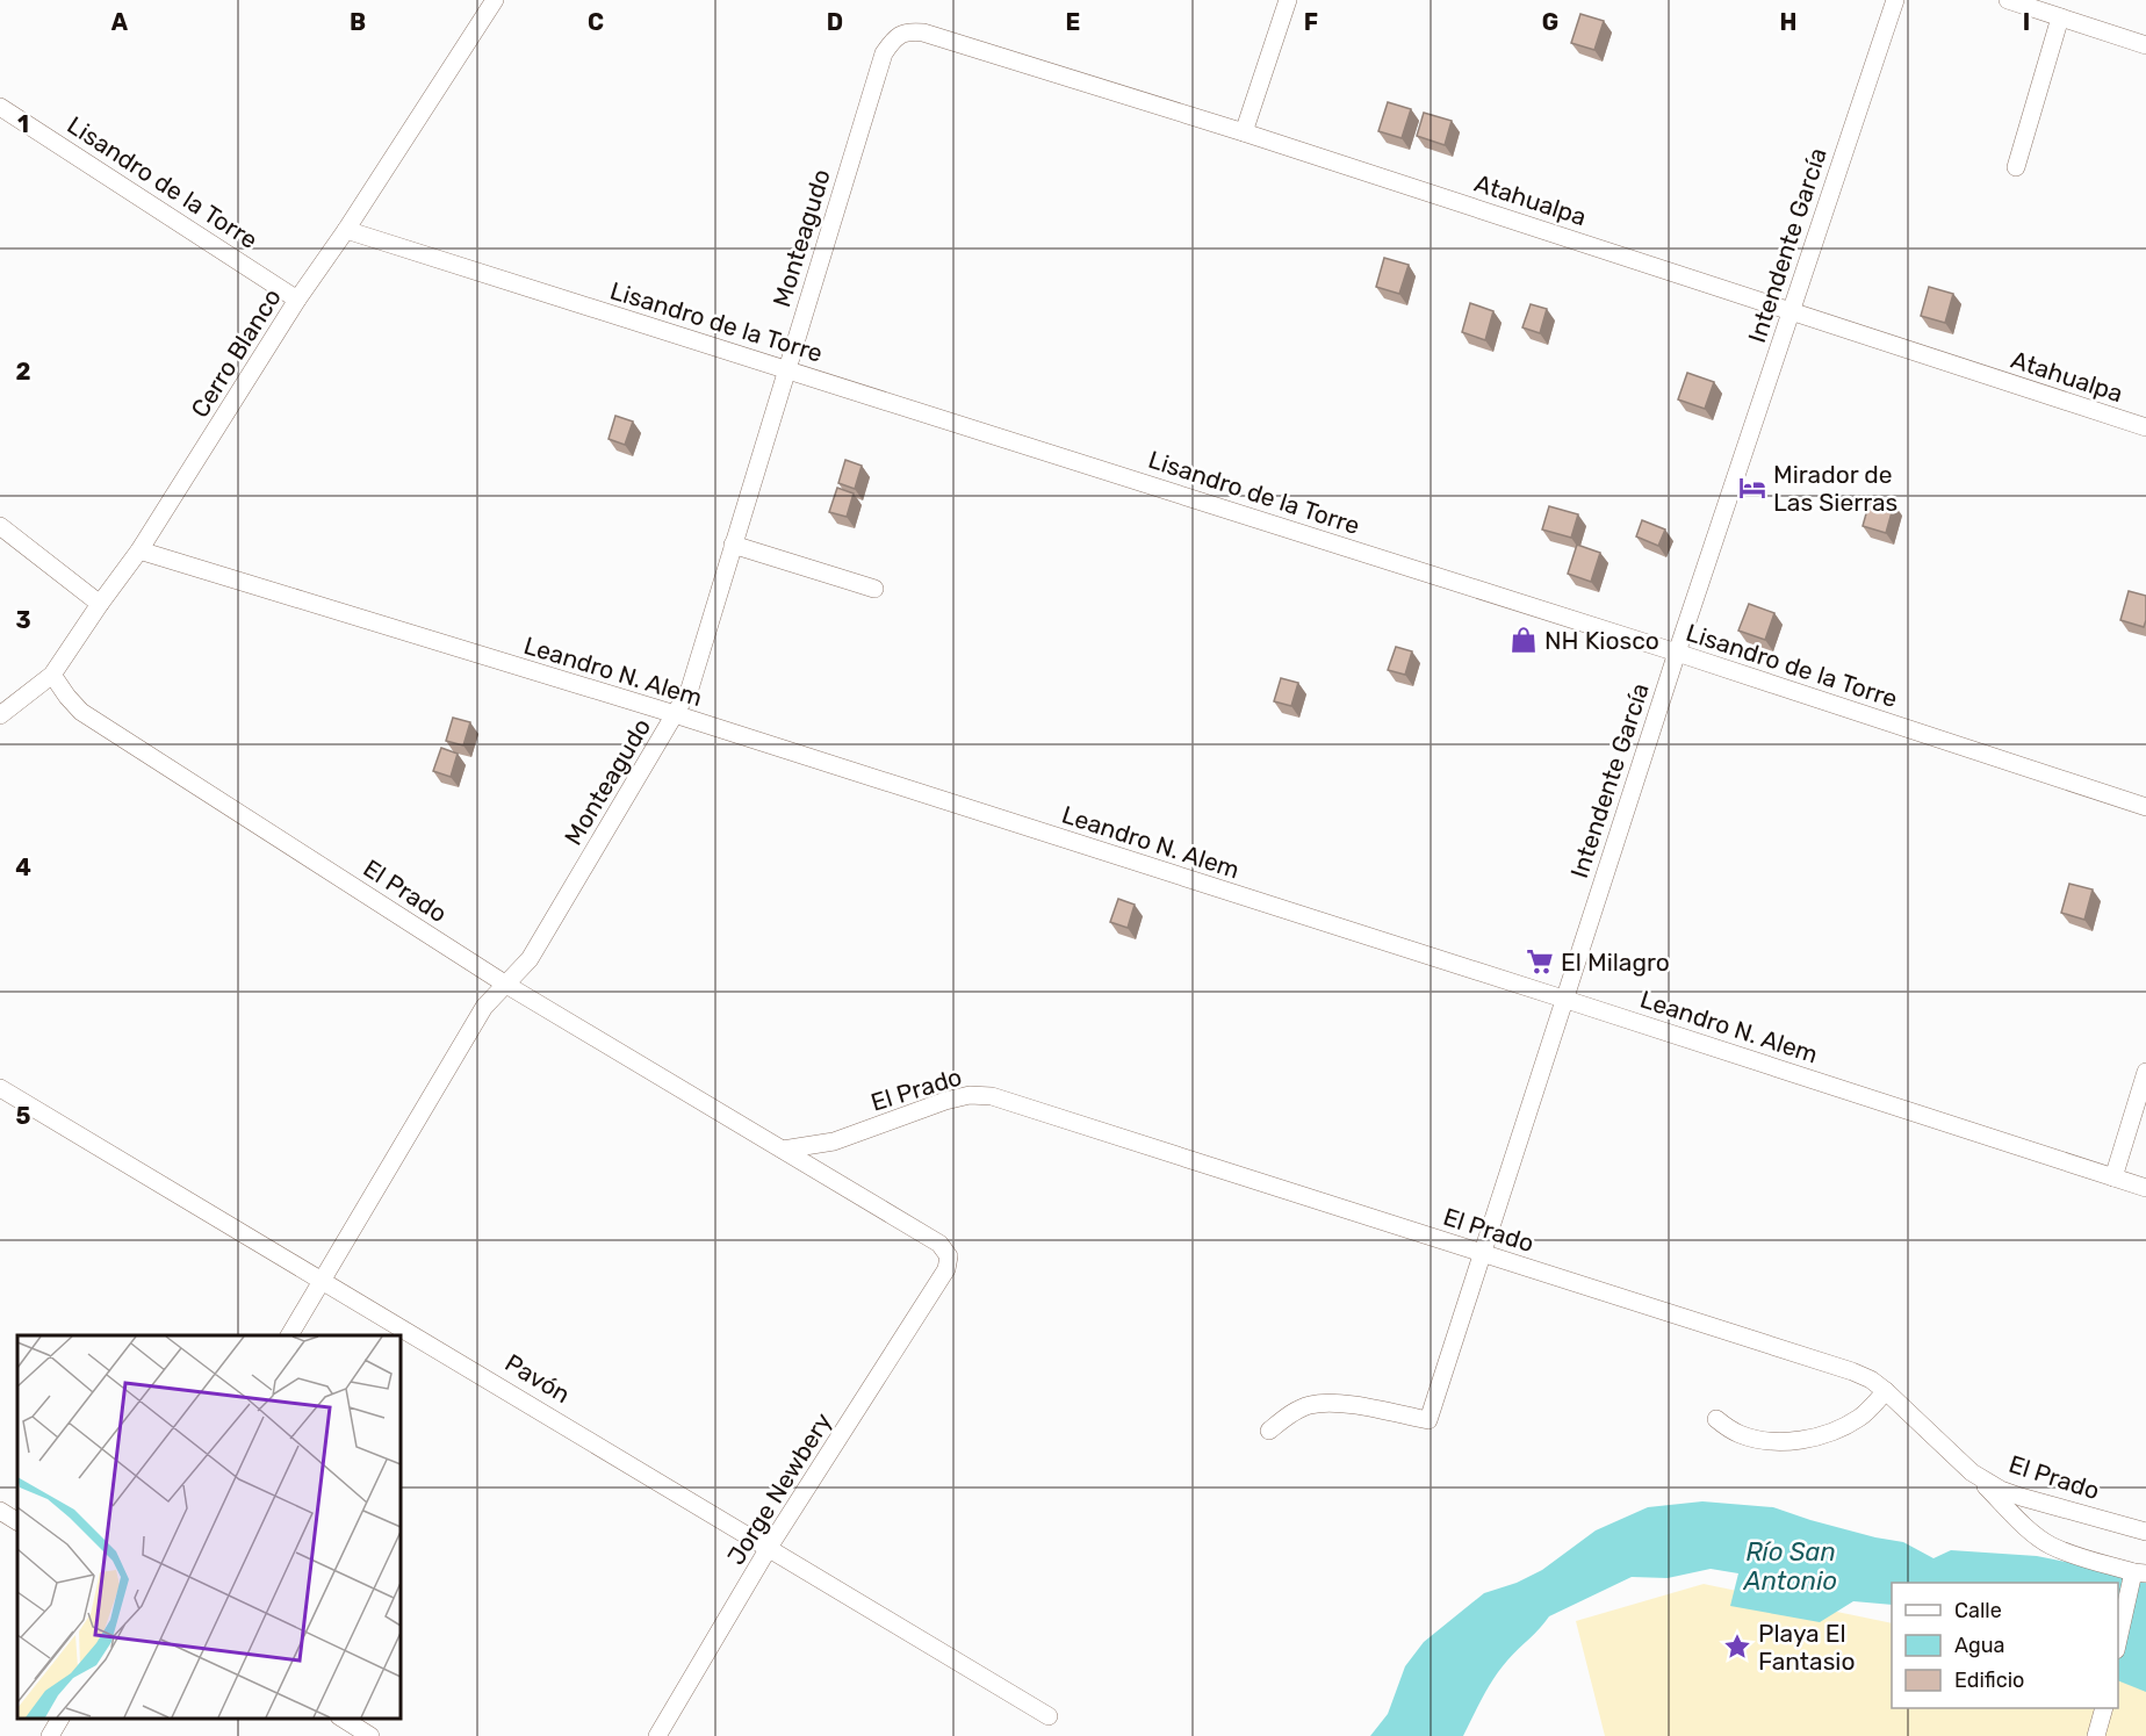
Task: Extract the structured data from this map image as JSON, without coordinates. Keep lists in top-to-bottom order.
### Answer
{
  "streets": {
    "street": [
      "Lisandro de la Torre",
      "Atahualpa",
      "Monteagudo",
      "Intendente García",
      "Cerro Blanco",
      "Leandro N. Alem",
      "El Prado",
      "Pavón",
      "Jorge Newbery"
    ]
  },
  "crossings": [
    ["Lisandro de la Torre", "Monteagudo"],
    ["Lisandro de la Torre", "Intendente García"],
    ["Lisandro de la Torre", "Cerro Blanco"],
    ["Atahualpa", "Monteagudo"],
    ["Atahualpa", "Intendente García"],
    ["Monteagudo", "Leandro N. Alem"],
    ["Monteagudo", "El Prado"],
    ["Monteagudo", "Pavón"],
    ["Intendente García", "Leandro N. Alem"],
    ["Intendente García", "El Prado"],
    ["Cerro Blanco", "Leandro N. Alem"],
    ["Cerro Blanco", "El Prado"],
    ["El Prado", "Jorge Newbery"],
    ["Pavón", "Jorge Newbery"]
  ],
  "water": ["Río San Antonio"],
  "places": {
    "hotel": ["Mirador de Las Sierras"],
    "shop": ["NH Kiosco"],
    "supermarket": ["El Milagro"],
    "place": ["Playa El Fantasio"]
  },
  "legend": ["Calle", "Agua", "Edificio"],
  "grid": {
    "columns": [
      "A",
      "B",
      "C",
      "D",
      "E",
      "F",
      "G",
      "H",
      "I"
    ],
    "rows": [
      "1",
      "2",
      "3",
      "4",
      "5"
    ]
  }
}
